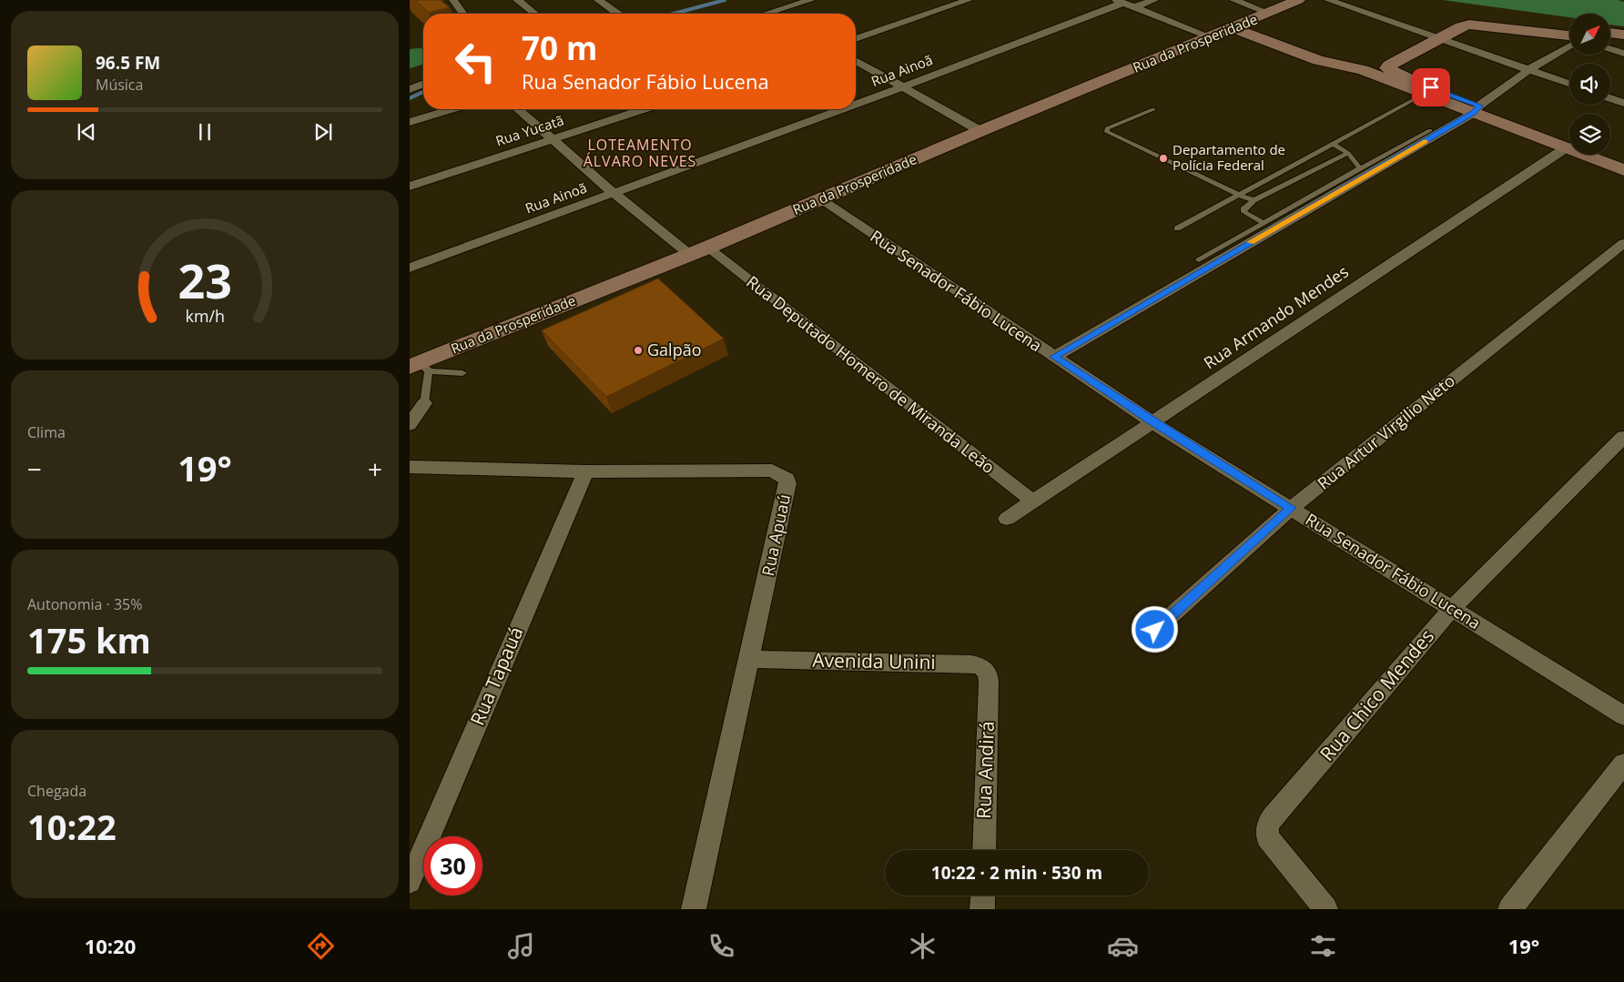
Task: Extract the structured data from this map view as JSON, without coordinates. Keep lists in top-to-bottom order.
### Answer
{
  "streets": {
    "street": [
      "Rua da Prosperidade",
      "Rua Ainoã",
      "Rua Yucatã",
      "Rua Senador Fábio Lucena",
      "Rua Armando Mendes",
      "Rua Deputado Homero de Miranda Leão",
      "Rua Artur Virgilio Neto",
      "Rua Apuaú",
      "Avenida Unini",
      "Rua Tapauá",
      "Rua Chico Mendes",
      "Rua Andirá"
    ]
  },
  "crossings": [
    ["Rua da Prosperidade", "Rua Senador Fábio Lucena"],
    ["Rua da Prosperidade", "Rua Deputado Homero de Miranda Leão"],
    ["Rua Senador Fábio Lucena", "Rua Armando Mendes"],
    ["Rua Senador Fábio Lucena", "Rua Artur Virgilio Neto"],
    ["Rua Senador Fábio Lucena", "Rua Chico Mendes"],
    ["Rua Armando Mendes", "Rua Deputado Homero de Miranda Leão"],
    ["Rua Apuaú", "Avenida Unini"],
    ["Rua Apuaú", "Rua Tapauá"],
    ["Avenida Unini", "Rua Andirá"]
  ],
  "districts": ["LOTEAMENTO ÁLVARO NEVES"],
  "places": ["Departamento de Polícia Federal", "Galpão"],
  "north": "top right",
  "page": {
    "turn": ["70 m", "Rua Senador Fábio Lucena"],
    "song": ["96.5 FM", "Música"],
    "tile": [
      "Clima",
      ["Autonomia · 35%", "175 km"],
      ["Chegada", "10:22"]
    ],
    "heat": ["−", "19°", "+"],
    "limit": "30",
    "trip": "10:22 · 2 min · 530 m",
    "tabs": ["10:20", "19°"],
    "gauge": ["23", "km/h"]
  }
}
